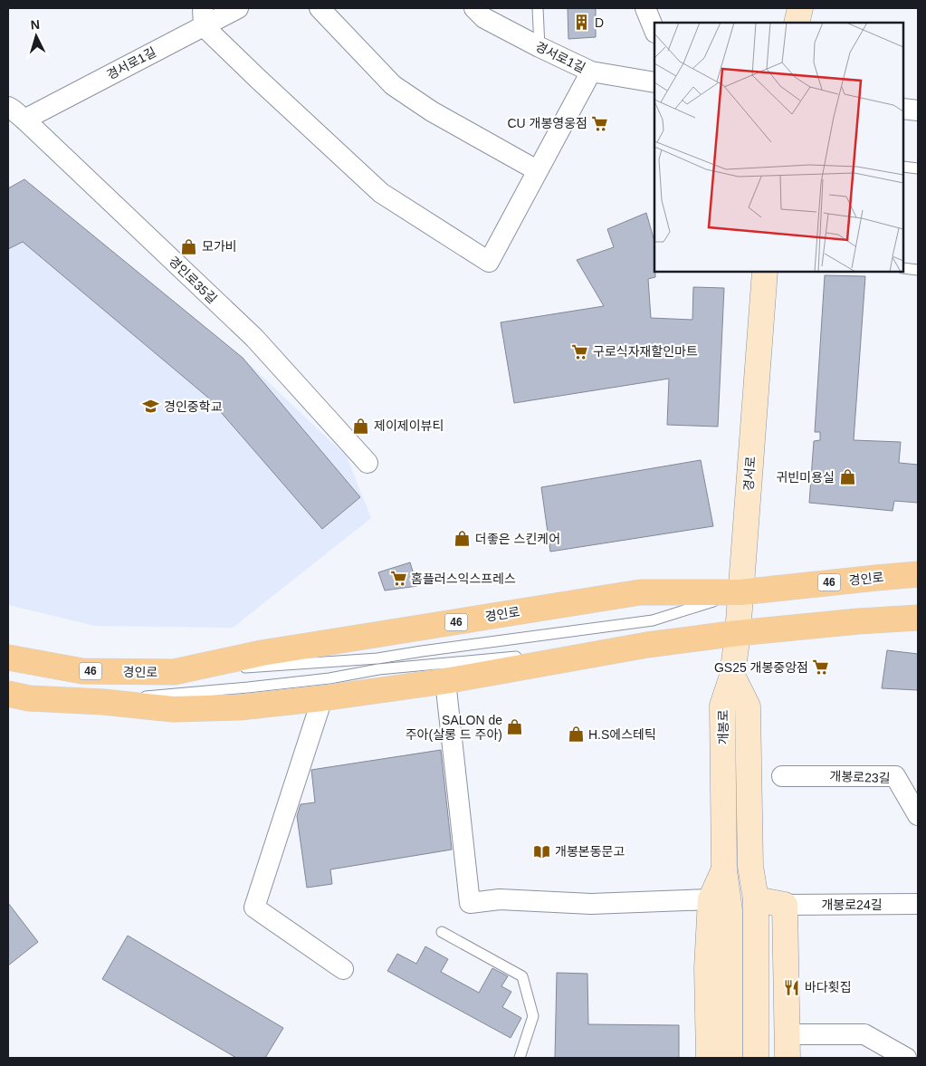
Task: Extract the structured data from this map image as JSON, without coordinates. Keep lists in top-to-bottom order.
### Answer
{
  "streets": {
    "main road": [
      "경서로",
      "경인로",
      "46",
      "개봉로"
    ],
    "street": [
      "경서로1길",
      "경인로35길",
      "개봉로23길",
      "개봉로24길"
    ]
  },
  "crossings": [
    ["경서로1길", "경인로35길"],
    ["경서로", "경인로"],
    ["경서로", "개봉로"]
  ],
  "places": {
    "building": ["D"],
    "supermarket": [
      "CU 개봉영웅점",
      "구로식자재할인마트",
      "홈플러스익스프레스",
      "GS25 개봉중앙점"
    ],
    "shop": [
      "모가비",
      "제이제이뷰티",
      "귀빈미용실",
      "더좋은 스킨케어",
      "SALON de 주아(살롱 드 주아)",
      "H.S에스테틱"
    ],
    "school or university": ["경인중학교"],
    "library": ["개봉본동문고"],
    "restaurant": ["바다횟집"]
  },
  "north": "top"
}
